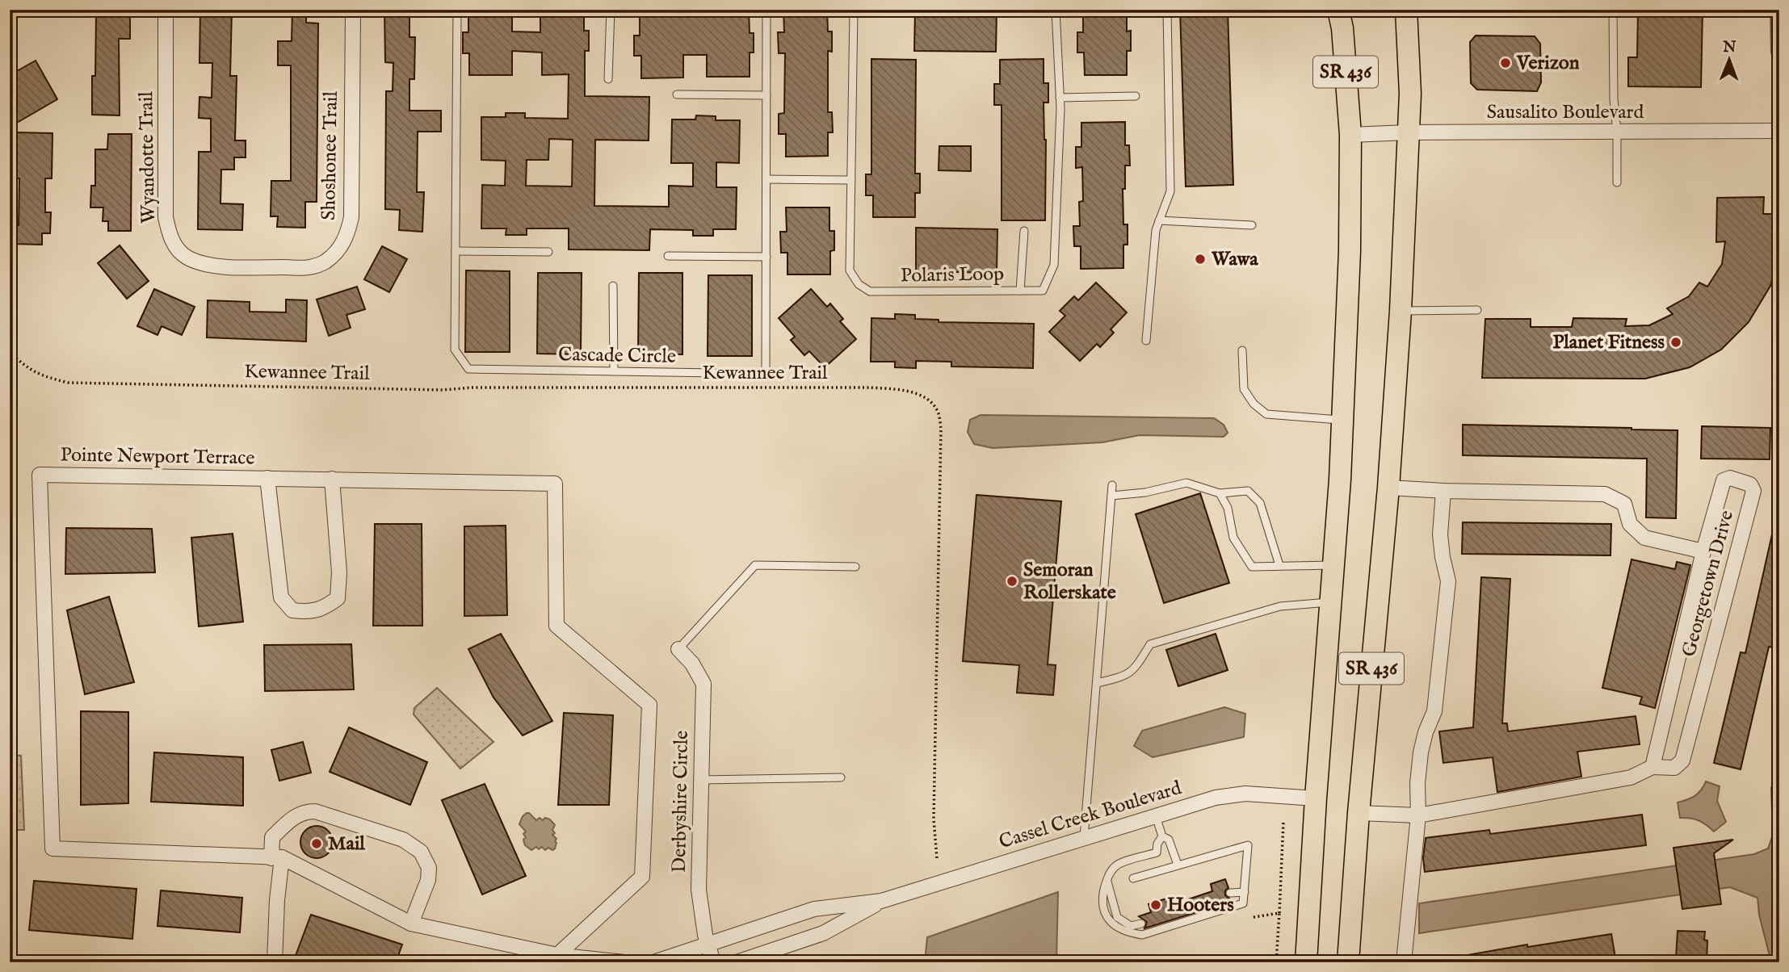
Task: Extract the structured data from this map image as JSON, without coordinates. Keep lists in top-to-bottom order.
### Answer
{
  "streets": {
    "main road": ["SR 436"],
    "street": [
      "Sausalito Boulevard",
      "Shoshonee Trail",
      "Wyandotte Trail",
      "Pointe Newport Terrace",
      "Georgetown Drive",
      "Derbyshire Circle",
      "Cassel Creek Boulevard"
    ],
    "lane": ["Polaris Loop", "Cascade Circle"],
    "path": ["Kewannee Trail"]
  },
  "crossings": [
    ["SR 436", "Sausalito Boulevard"],
    ["SR 436", "Georgetown Drive"],
    ["SR 436", "Cassel Creek Boulevard"],
    ["Shoshonee Trail", "Wyandotte Trail"],
    ["Derbyshire Circle", "Cassel Creek Boulevard"]
  ],
  "places": [
    "Verizon",
    "Wawa",
    "Planet Fitness",
    "Semoran Rollerskate",
    "Mail",
    "Hooters"
  ],
  "north": "top"
}
